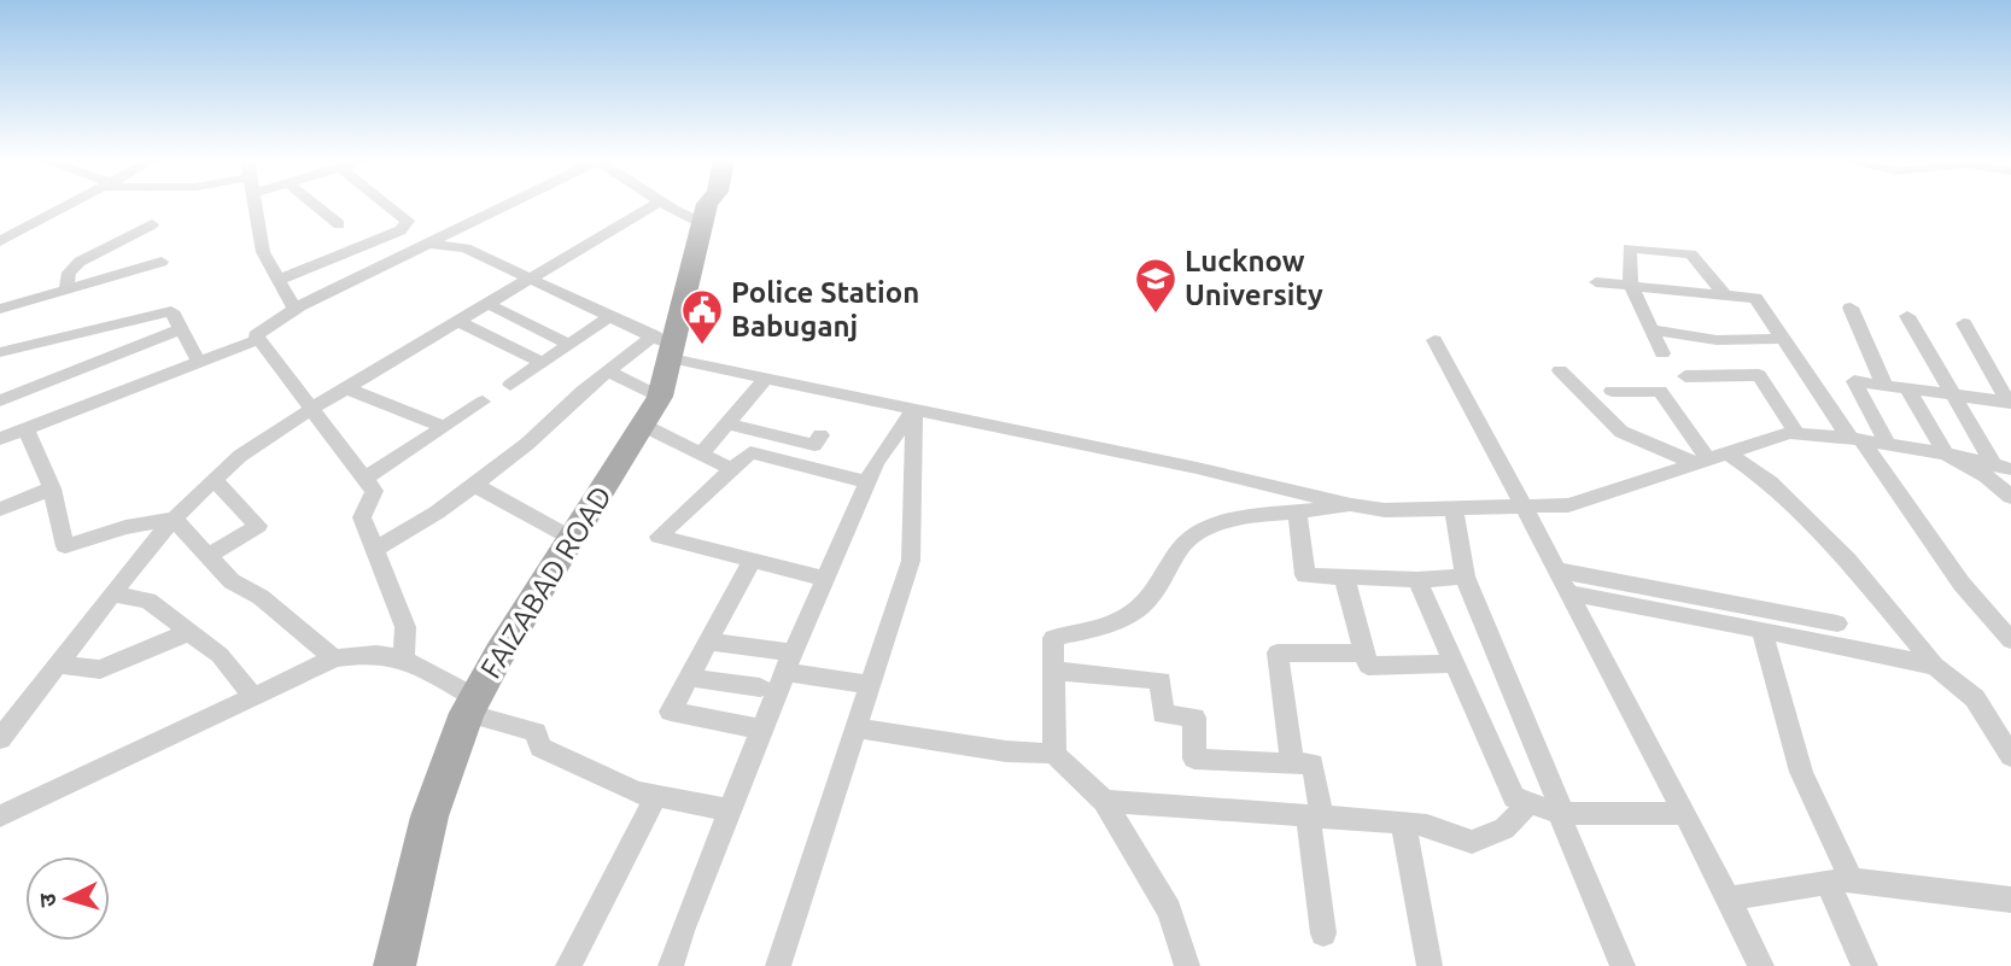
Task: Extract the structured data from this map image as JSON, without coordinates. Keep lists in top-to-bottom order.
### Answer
{
  "streets": {
    "main road": ["FAIZABAD ROAD"]
  },
  "places": {
    "school or university": ["Lucknow University"],
    "public building": ["Police Station Babuganj"]
  },
  "north": "left"
}
